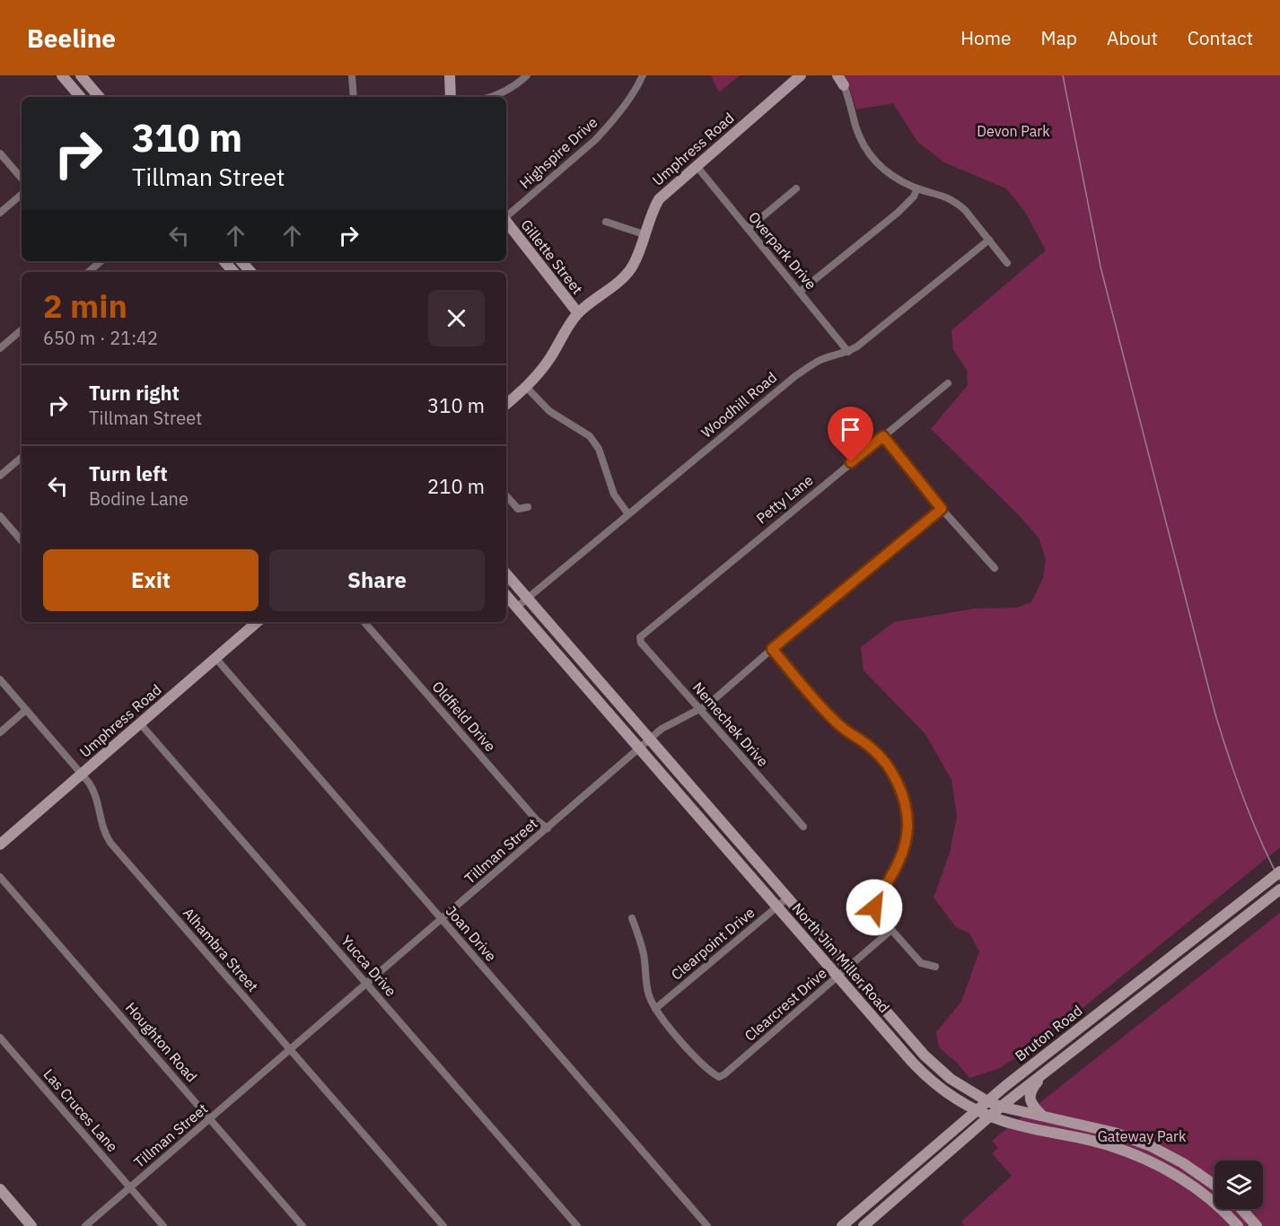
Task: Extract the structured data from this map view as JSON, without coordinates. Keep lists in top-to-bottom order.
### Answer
{
  "streets": {
    "main road": [
      "Umphress Road",
      "Gillette Street",
      "North Jim Miller Road",
      "Bruton Road"
    ],
    "street": [
      "Highspire Drive",
      "Overpark Drive",
      "Woodhill Road",
      "Petty Lane",
      "Oldfield Drive",
      "Nemechek Drive",
      "Tillman Street",
      "Joan Drive",
      "Clearpoint Drive",
      "Alhambra Street",
      "Yucca Drive",
      "Clearcrest Drive",
      "Houghton Road",
      "Las Cruces Lane"
    ]
  },
  "crossings": [
    ["Umphress Road", "Overpark Drive"],
    ["Umphress Road", "Gillette Street"],
    ["Umphress Road", "Joan Drive"],
    ["Umphress Road", "Alhambra Street"],
    ["Umphress Road", "Yucca Drive"],
    ["Overpark Drive", "Woodhill Road"],
    ["Woodhill Road", "North Jim Miller Road"],
    ["Petty Lane", "Nemechek Drive"],
    ["Oldfield Drive", "Tillman Street"],
    ["Nemechek Drive", "Tillman Street"],
    ["Tillman Street", "Joan Drive"],
    ["Tillman Street", "Alhambra Street"],
    ["Tillman Street", "North Jim Miller Road"],
    ["Tillman Street", "Yucca Drive"],
    ["Tillman Street", "Houghton Road"],
    ["Tillman Street", "Las Cruces Lane"],
    ["Clearpoint Drive", "North Jim Miller Road"],
    ["Clearpoint Drive", "Clearcrest Drive"],
    ["North Jim Miller Road", "Clearcrest Drive"],
    ["North Jim Miller Road", "Bruton Road"]
  ],
  "parks": ["Devon Park", "Gateway Park"],
  "page": {
    "header": "Beeline",
    "nav": [
      "Home",
      "Map",
      "About",
      "Contact"
    ],
    "turn": ["310 m", "Tillman Street"],
    "heading": ["2 min", "650 m · 21:42"],
    "list": [
      {
        "name": "Turn right",
        "note": "Tillman Street",
        "value": "310 m"
      },
      {
        "name": "Turn left",
        "note": "Bodine Lane",
        "value": "210 m"
      }
    ],
    "buttons": ["Exit", "Share"]
  }
}
